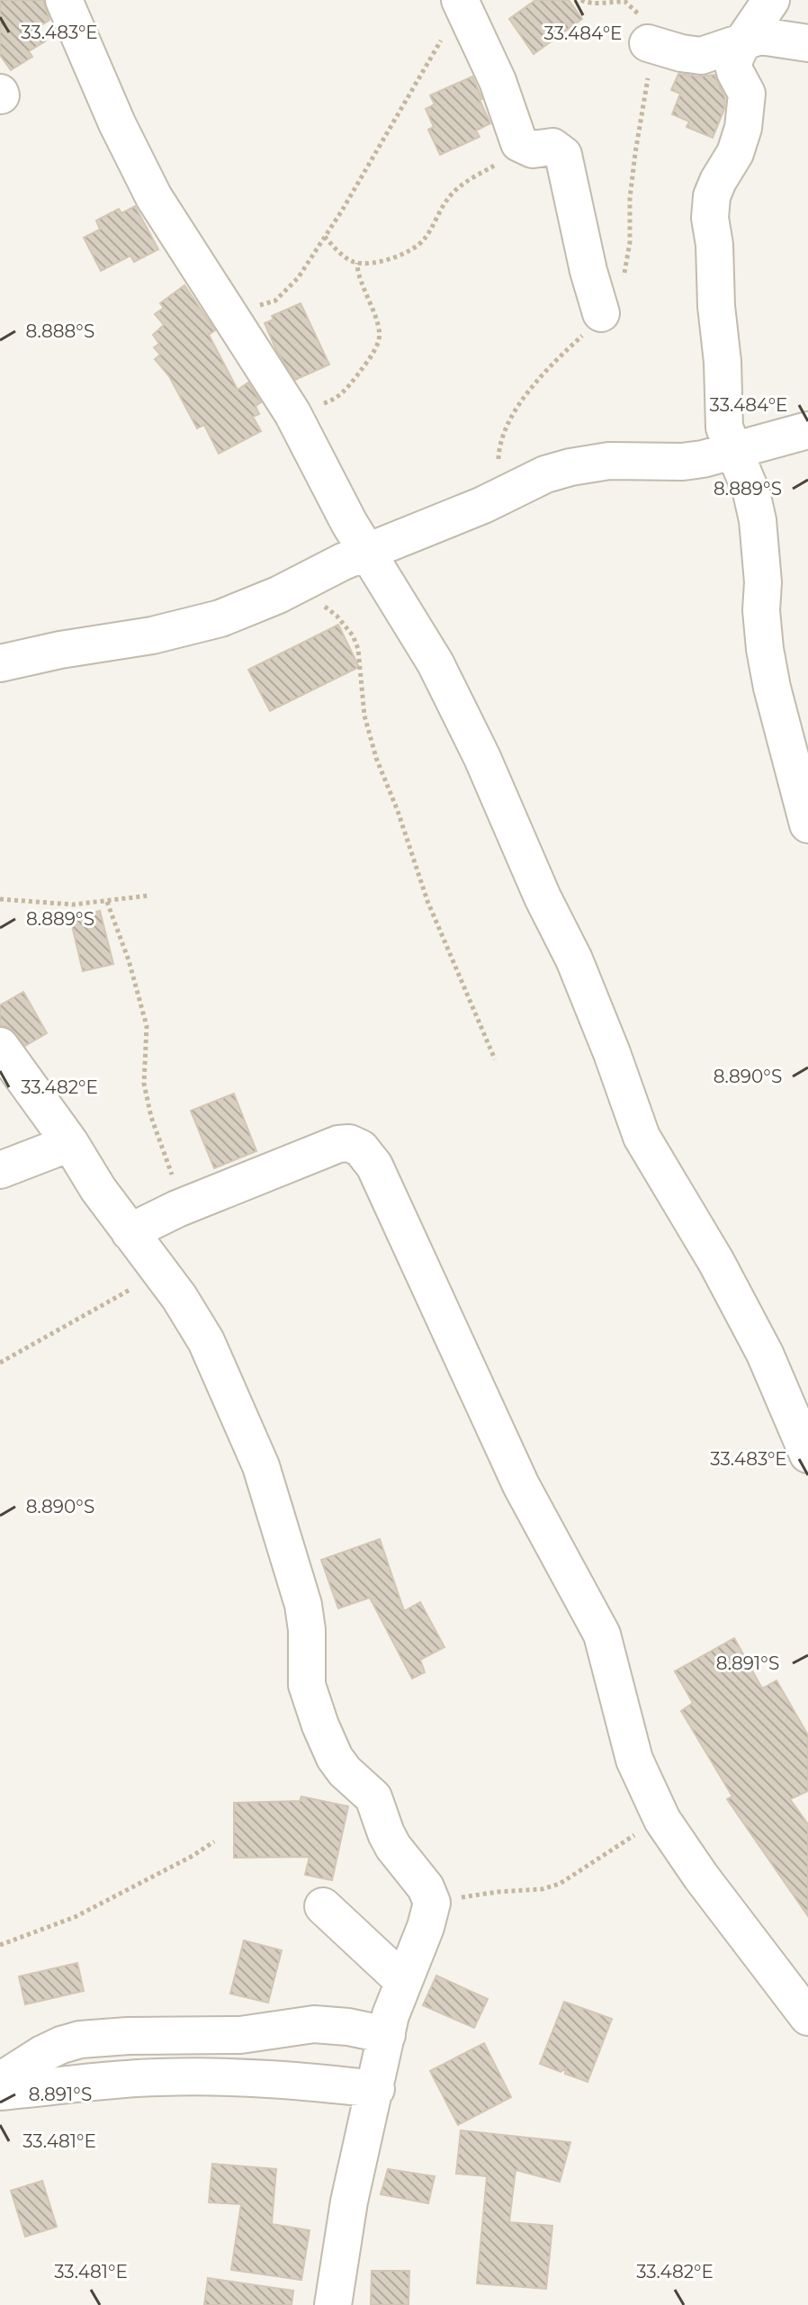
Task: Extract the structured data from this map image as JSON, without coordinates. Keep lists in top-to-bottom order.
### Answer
{
  "coordinates": [
    "33.483°E",
    "33.484°E",
    "8.888°S",
    "8.889°S",
    "8.890°S",
    "33.482°E",
    "8.891°S",
    "33.481°E"
  ]
}
